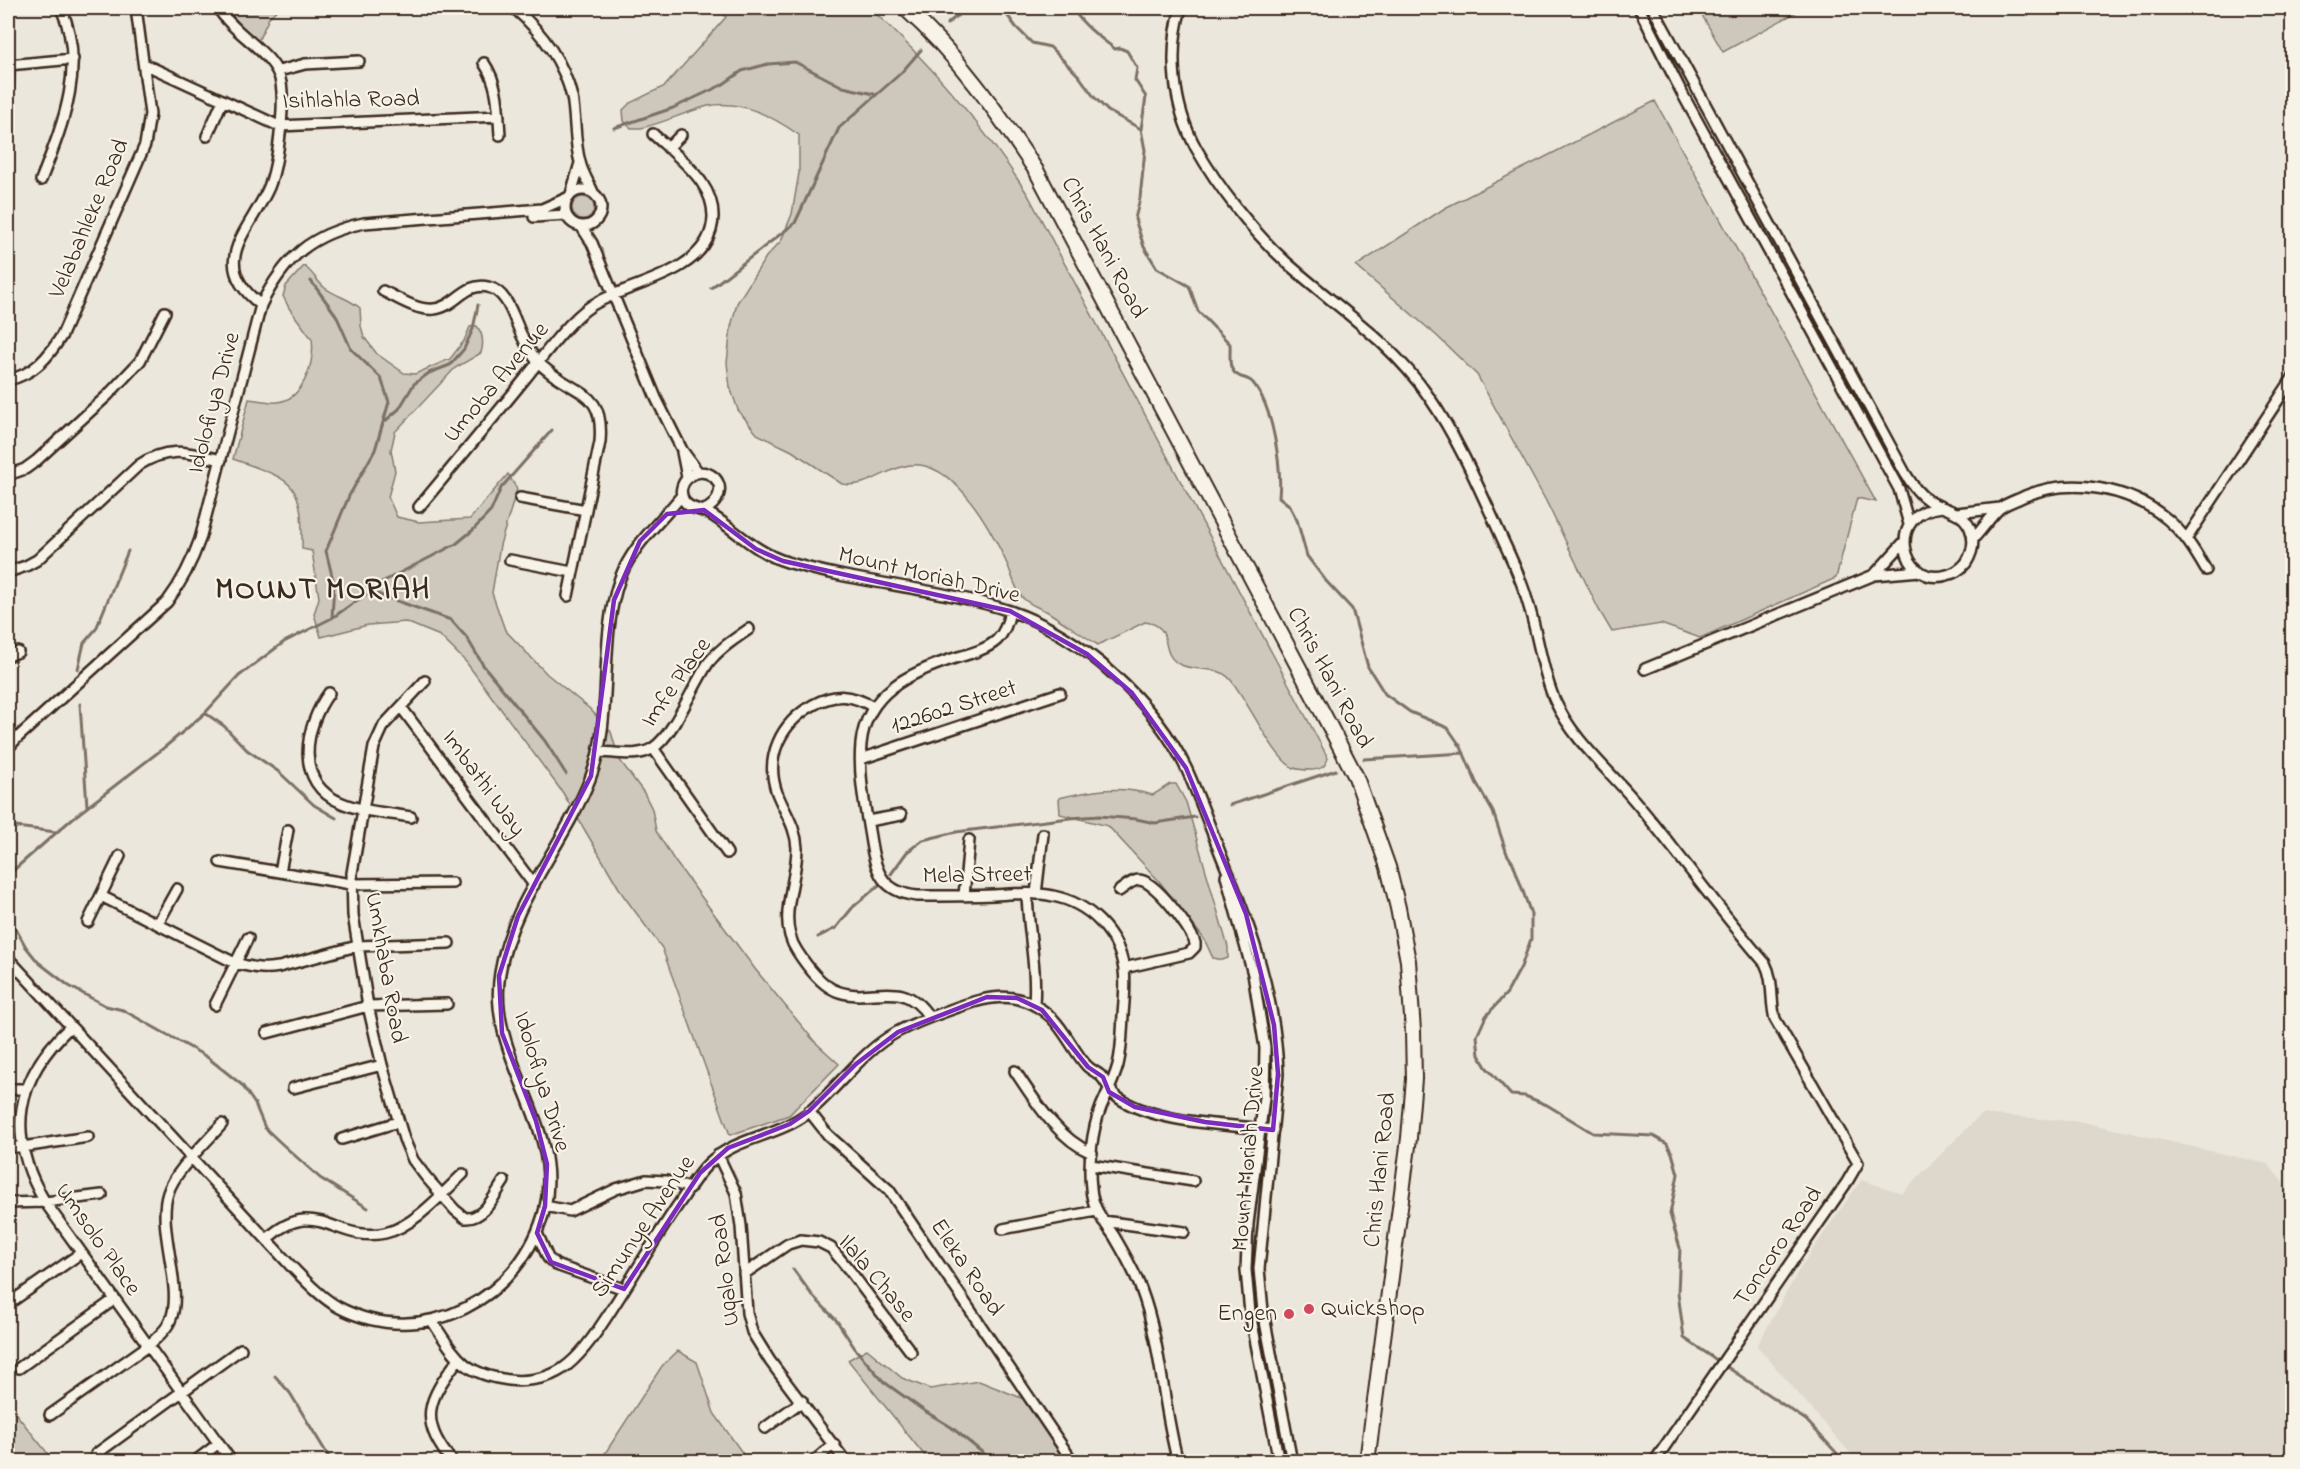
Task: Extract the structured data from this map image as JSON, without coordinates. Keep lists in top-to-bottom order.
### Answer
{
  "streets": {
    "main road": ["Chris Hani Road"],
    "street": [
      "Isihlahla Road",
      "Velabahleke Road",
      "Umoba Avenue",
      "Idolofiya Drive",
      "Mount Moriah Drive",
      "Imfe Place",
      "122602 Street",
      "Imbathi Way",
      "Mela Street",
      "Umkhaba Road",
      "Simunye Avenue",
      "Umsolo Place",
      "Toncoro Road",
      "Eleka Road",
      "Uqalo Road",
      "Ilala Chase"
    ]
  },
  "crossings": [
    ["Isihlahla Road", "Velabahleke Road"],
    ["Idolofiya Drive", "Mount Moriah Drive"],
    ["Idolofiya Drive", "Imfe Place"],
    ["Idolofiya Drive", "Imbathi Way"],
    ["Idolofiya Drive", "Simunye Avenue"],
    ["Idolofiya Drive", "Umsolo Place"],
    ["Mount Moriah Drive", "Mela Street"],
    ["Mount Moriah Drive", "Simunye Avenue"],
    ["122602 Street", "Mela Street"],
    ["Imbathi Way", "Umkhaba Road"],
    ["Mela Street", "Simunye Avenue"],
    ["Simunye Avenue", "Eleka Road"],
    ["Simunye Avenue", "Uqalo Road"],
    ["Uqalo Road", "Ilala Chase"]
  ],
  "districts": ["MOUNT MORIAH"],
  "places": ["Quickshop", "Engen"]
}
